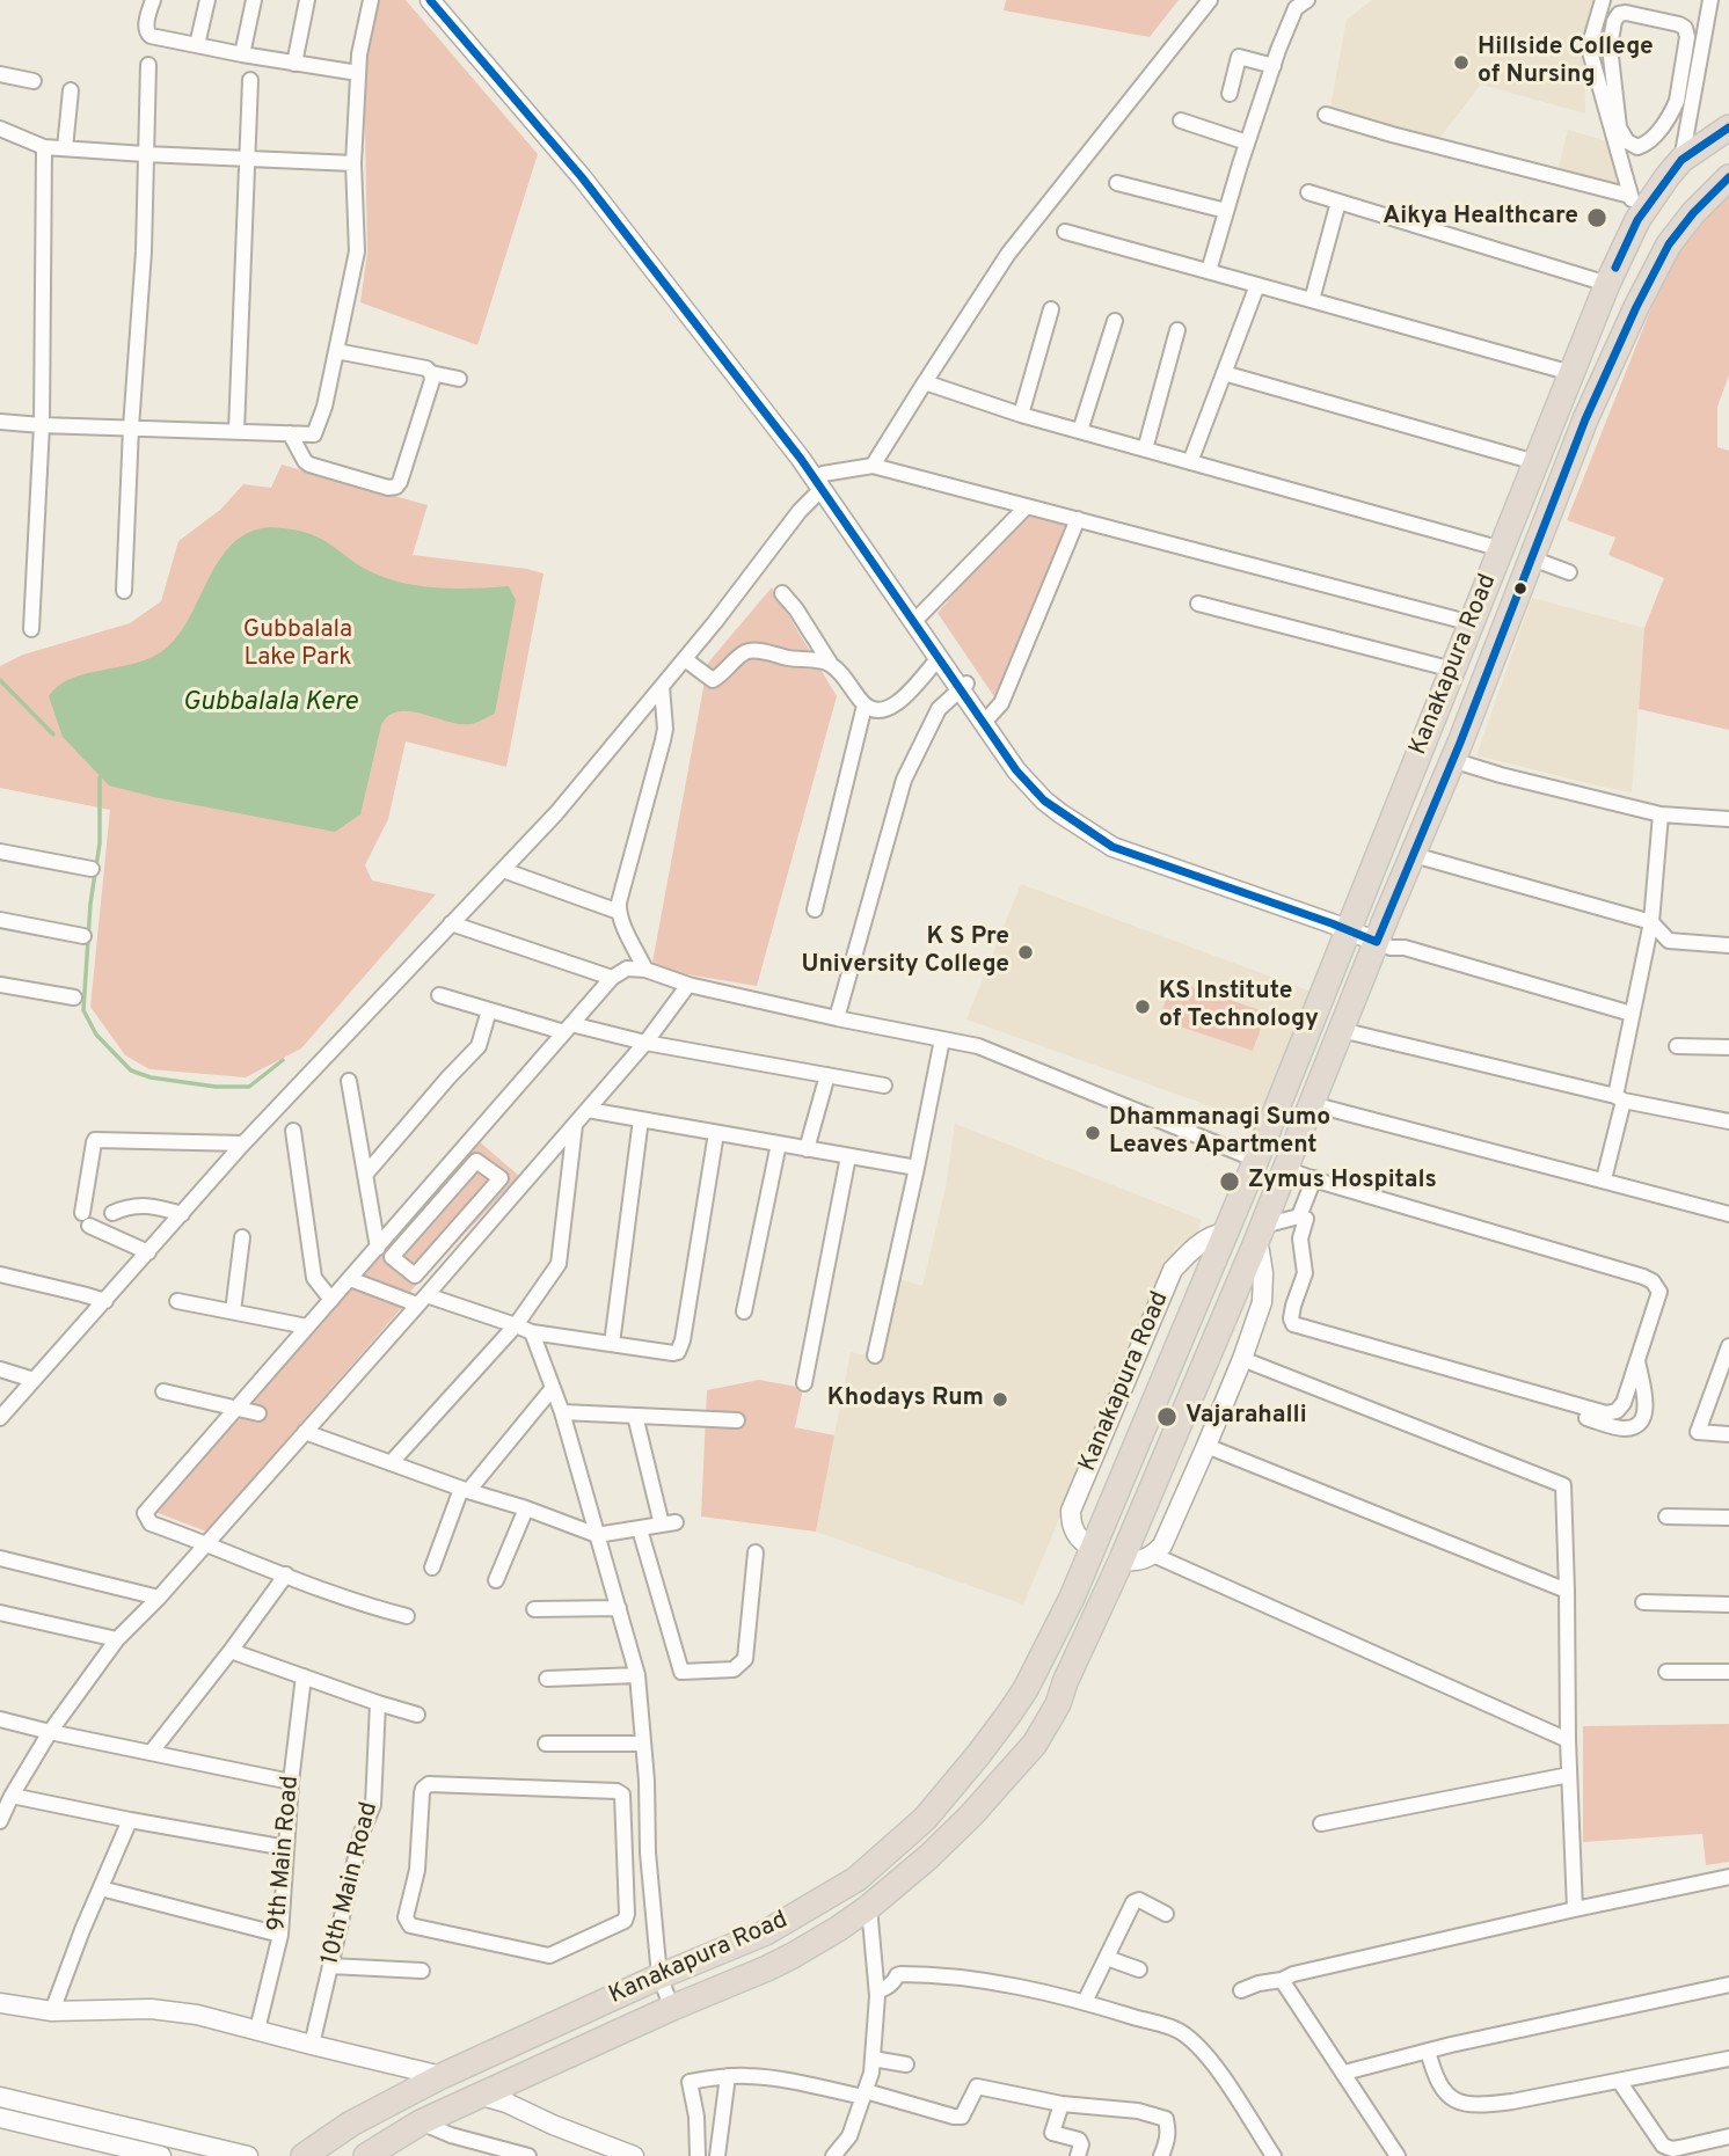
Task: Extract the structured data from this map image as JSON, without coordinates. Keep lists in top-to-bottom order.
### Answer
{
  "streets": {
    "highway": ["Kanakapura Road"],
    "street": ["9th Main Road", "10th Main Road"]
  },
  "water": ["Gubbalala Kere"],
  "parks": ["Gubbalala Lake Park"],
  "places": [
    "Hillside College of Nursing",
    "Aikya Healthcare",
    "K S Pre University College",
    "KS Institute of Technology",
    "Dhammanagi Sumo Leaves Apartment",
    "Zymus Hospitals",
    "Khodays Rum",
    "Vajarahalli"
  ]
}
